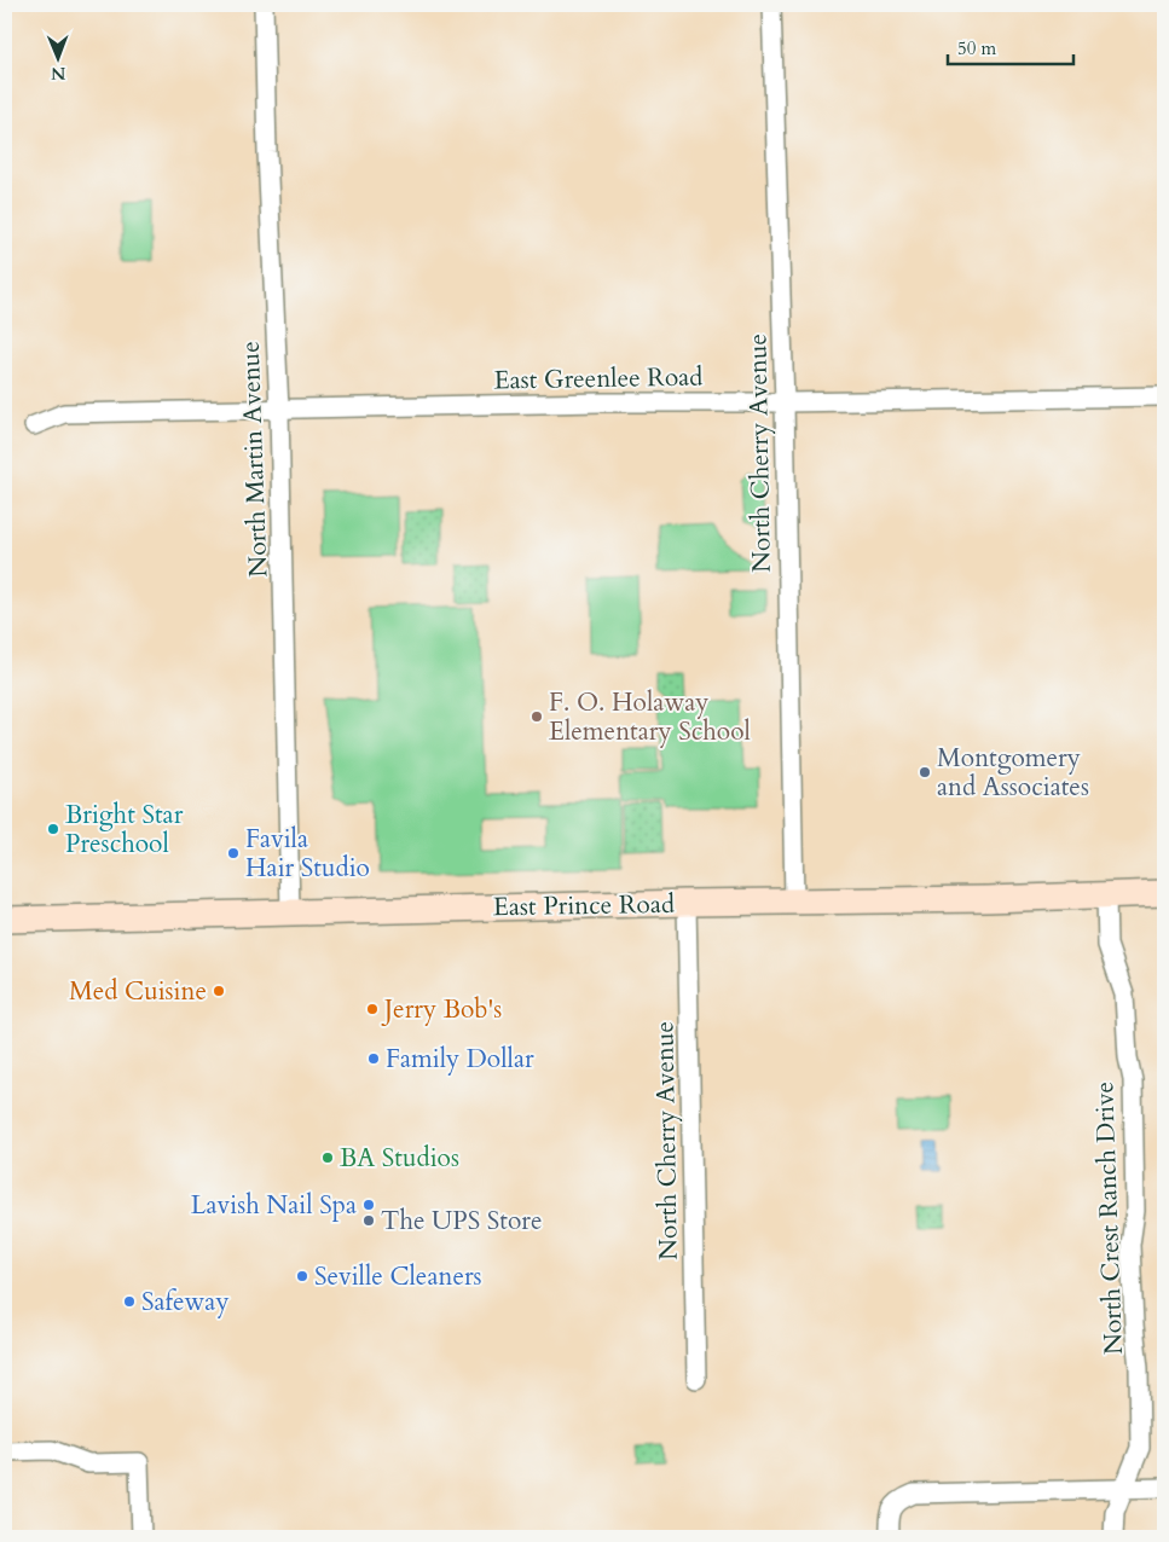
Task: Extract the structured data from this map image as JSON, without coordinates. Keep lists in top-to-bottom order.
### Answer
{
  "streets": {
    "main road": ["East Prince Road"],
    "street": [
      "East Greenlee Road",
      "North Cherry Avenue",
      "North Martin Avenue",
      "North Crest Ranch Drive"
    ]
  },
  "crossings": [
    ["East Greenlee Road", "North Cherry Avenue"],
    ["East Greenlee Road", "North Martin Avenue"],
    ["North Cherry Avenue", "East Prince Road"],
    ["North Martin Avenue", "East Prince Road"],
    ["East Prince Road", "North Crest Ranch Drive"]
  ],
  "places": [
    "F. O. Holaway Elementary School",
    "Montgomery and Associates",
    "Bright Star Preschool",
    "Favila Hair Studio",
    "Med Cuisine",
    "Jerry Bob's",
    "Family Dollar",
    "BA Studios",
    "Lavish Nail Spa",
    "The UPS Store",
    "Seville Cleaners",
    "Safeway"
  ],
  "scale_bar": "50 m",
  "north": "bottom"
}
